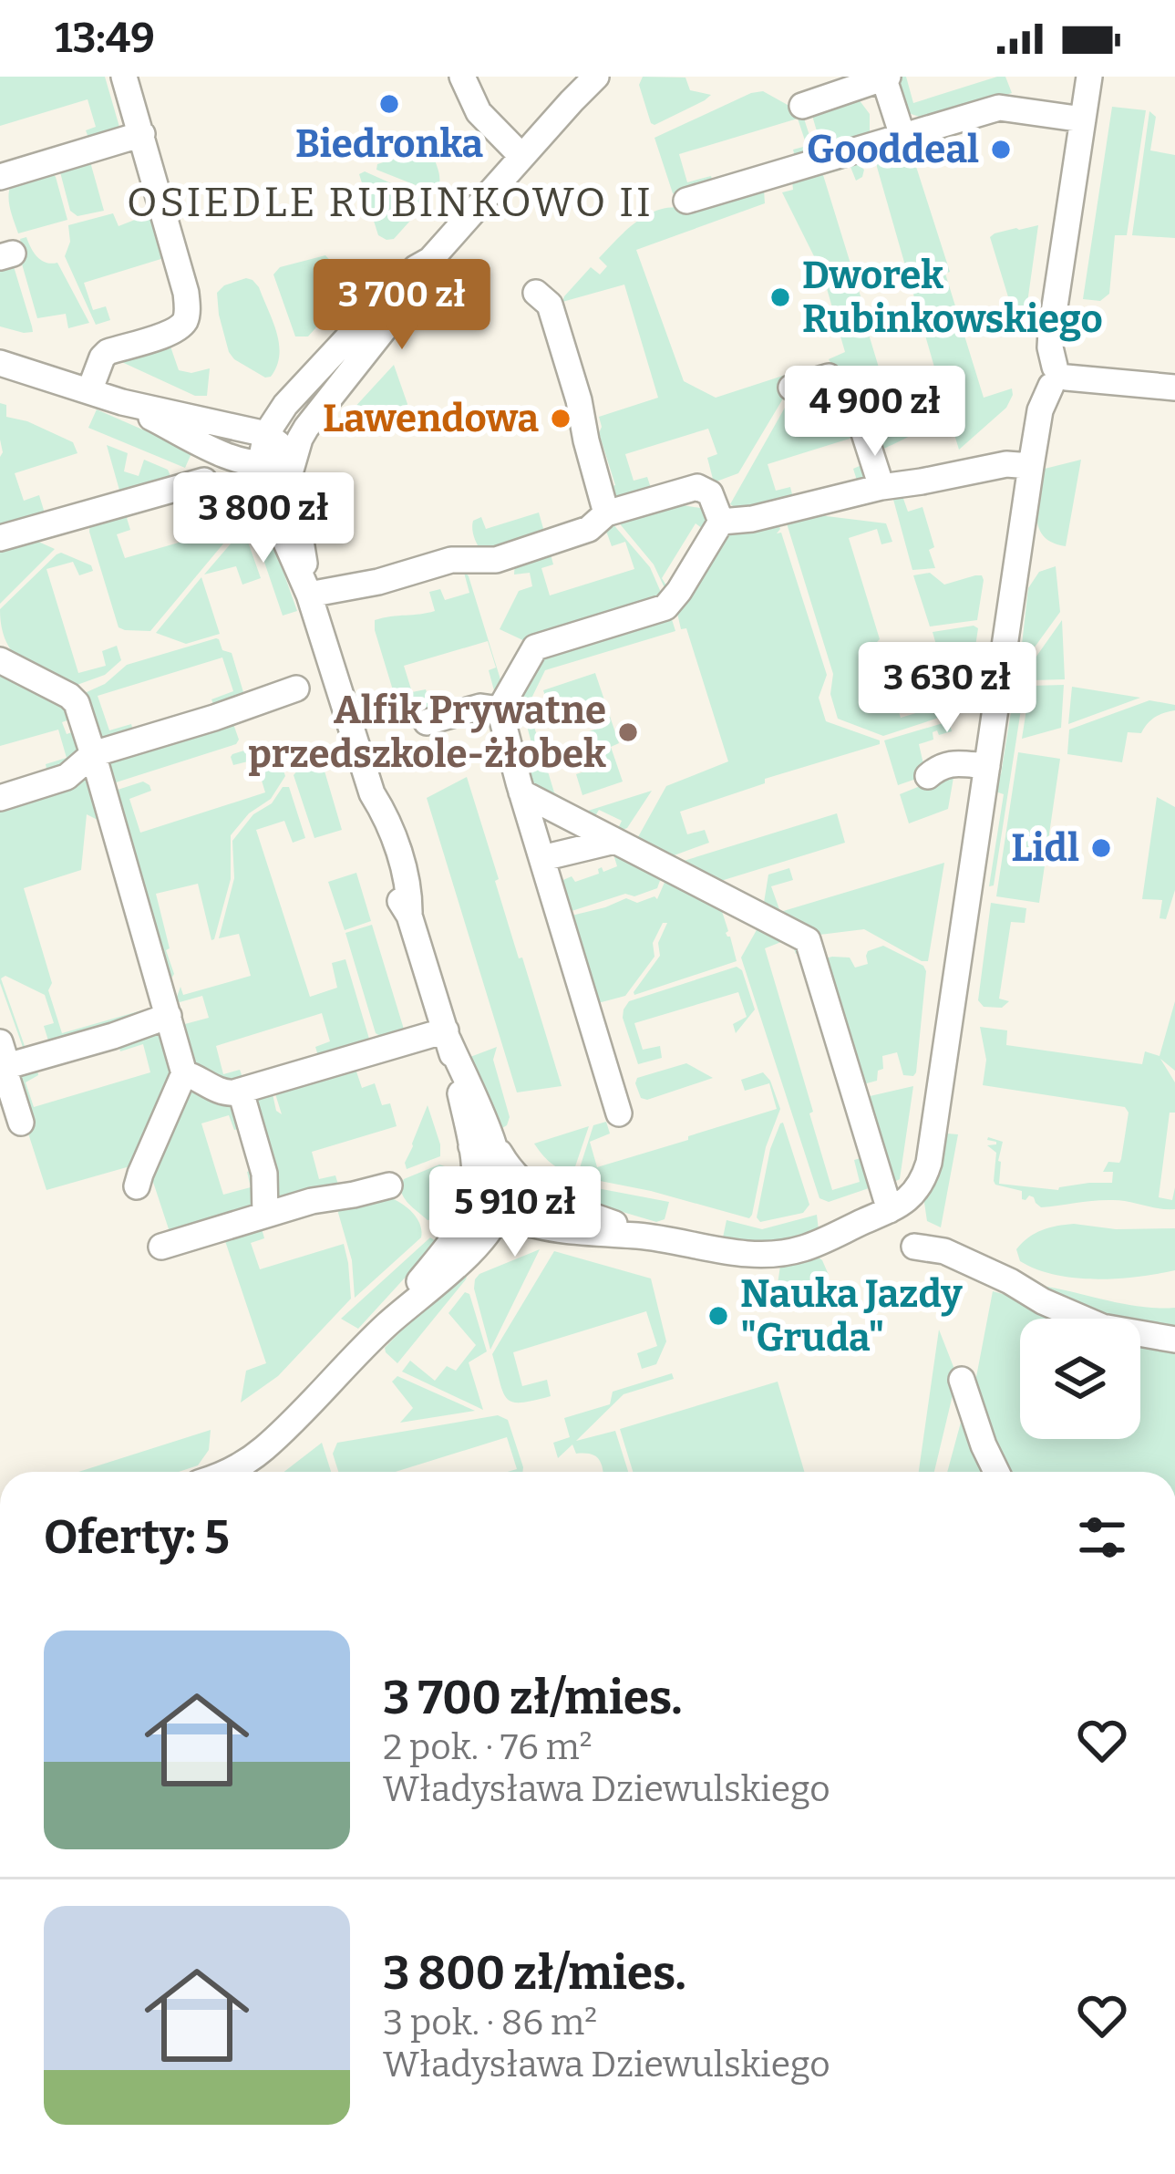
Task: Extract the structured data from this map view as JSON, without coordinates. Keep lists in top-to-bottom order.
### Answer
{
  "districts": ["OSIEDLE RUBINKOWO II"],
  "places": [
    "Biedronka",
    "Gooddeal",
    "Dworek Rubinkowskiego",
    "Lawendowa",
    "Alfik Prywatne przedszkole-żłobek",
    "Lidl",
    "Nauka Jazdy \"Gruda\""
  ],
  "page": {
    "status": "13:49",
    "price": [
      "3 700 zł",
      "4 900 zł",
      "3 800 zł",
      "3 630 zł",
      "5 910 zł"
    ],
    "heading": "Oferty: 5",
    "list": [
      {
        "name": "3 700 zł/mies.",
        "note": "2 pok. · 76 m² · Władysława Dziewulskiego"
      },
      {
        "name": "3 800 zł/mies.",
        "note": "3 pok. · 86 m² · Władysława Dziewulskiego"
      }
    ]
  }
}
